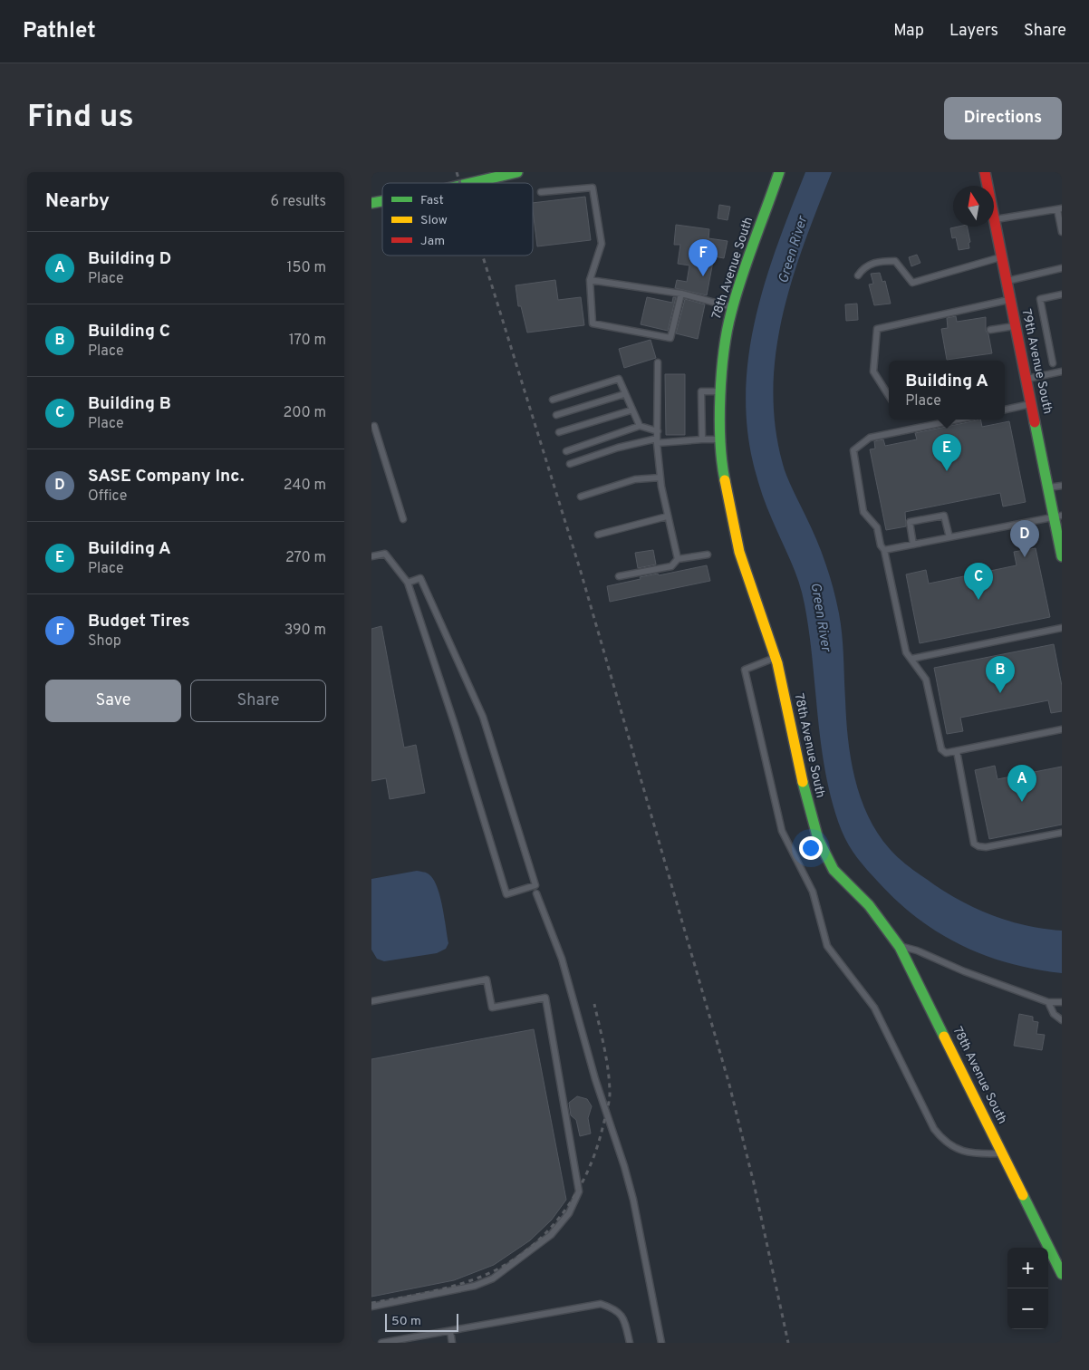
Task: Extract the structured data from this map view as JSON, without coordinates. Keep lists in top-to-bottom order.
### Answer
{
  "streets": {
    "street": ["78th Avenue South", "79th Avenue South"]
  },
  "water": ["Green River"],
  "legend": ["Fast", "Slow", "Jam"],
  "scale_bar": "50 m",
  "north": "top",
  "page": {
    "header": "Pathlet",
    "nav": ["Map", "Layers", "Share"],
    "buttons": [
      "Directions",
      ["Save", "Share"]
    ],
    "title": "Find us",
    "heading": ["Nearby", "6 results"],
    "list": [
      {
        "mark": "A",
        "name": "Building D",
        "note": "Place",
        "value": "150 m"
      },
      {
        "mark": "B",
        "name": "Building C",
        "note": "Place",
        "value": "170 m"
      },
      {
        "mark": "C",
        "name": "Building B",
        "note": "Place",
        "value": "200 m"
      },
      {
        "mark": "D",
        "name": "SASE Company Inc.",
        "note": "Office",
        "value": "240 m"
      },
      {
        "mark": "E",
        "name": "Building A",
        "note": "Place",
        "value": "270 m"
      },
      {
        "mark": "F",
        "name": "Budget Tires",
        "note": "Shop",
        "value": "390 m"
      }
    ],
    "pins": [
      "F",
      "E",
      "D",
      "C",
      "B",
      "A"
    ],
    "popup": ["Building A", "Place"],
    "map_buttons": ["+", "−"],
    "scale": "50 m"
  }
}
